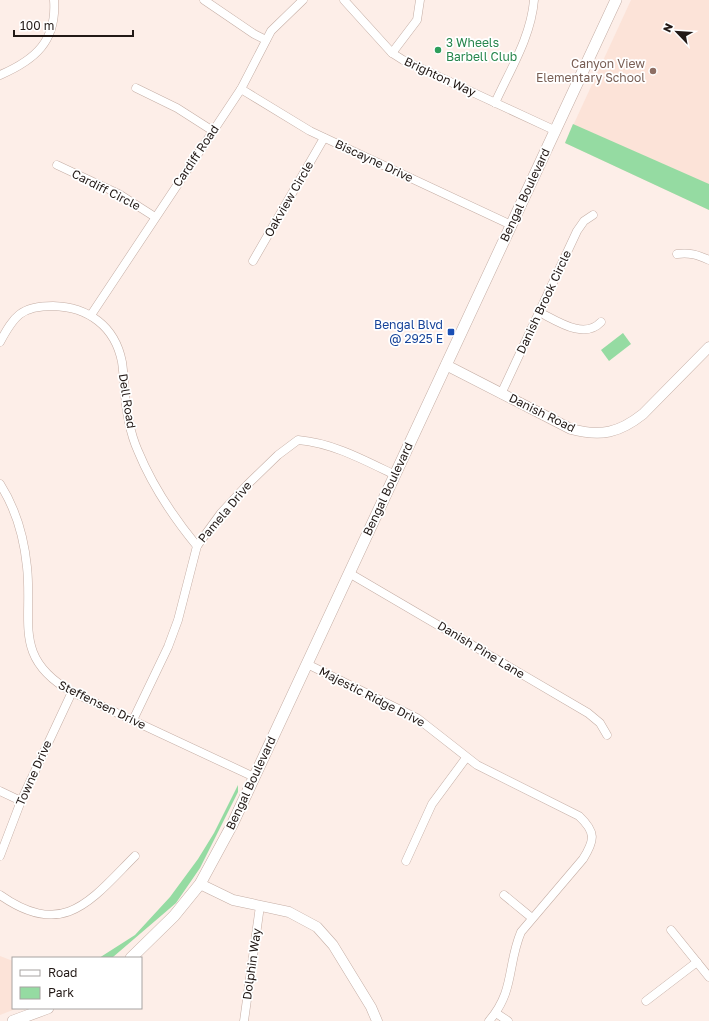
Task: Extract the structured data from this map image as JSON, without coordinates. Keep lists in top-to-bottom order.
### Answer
{
  "streets": {
    "main road": ["Bengal Boulevard"],
    "street": [
      "Brighton Way",
      "Cardiff Road",
      "Biscayne Drive",
      "Cardiff Circle",
      "Oakview Circle",
      "Danish Brook Circle",
      "Dell Road",
      "Danish Road",
      "Pamela Drive",
      "Danish Pine Lane",
      "Majestic Ridge Drive",
      "Steffensen Drive",
      "Towne Drive",
      "Dolphin Way"
    ]
  },
  "crossings": [
    ["Brighton Way", "Bengal Boulevard"],
    ["Cardiff Road", "Biscayne Drive"],
    ["Cardiff Road", "Cardiff Circle"],
    ["Cardiff Road", "Dell Road"],
    ["Biscayne Drive", "Bengal Boulevard"],
    ["Biscayne Drive", "Oakview Circle"],
    ["Bengal Boulevard", "Danish Road"],
    ["Bengal Boulevard", "Pamela Drive"],
    ["Bengal Boulevard", "Danish Pine Lane"],
    ["Bengal Boulevard", "Majestic Ridge Drive"],
    ["Bengal Boulevard", "Steffensen Drive"],
    ["Danish Brook Circle", "Danish Road"],
    ["Dell Road", "Pamela Drive"],
    ["Pamela Drive", "Steffensen Drive"],
    ["Steffensen Drive", "Towne Drive"]
  ],
  "places": {
    "other": ["3 Wheels Barbell Club", "Canyon View Elementary School"],
    "transit": ["Bengal Blvd @ 2925 E"]
  },
  "legend": ["Road", "Park"],
  "scale_bar": "100 m",
  "north": "top left"
}
